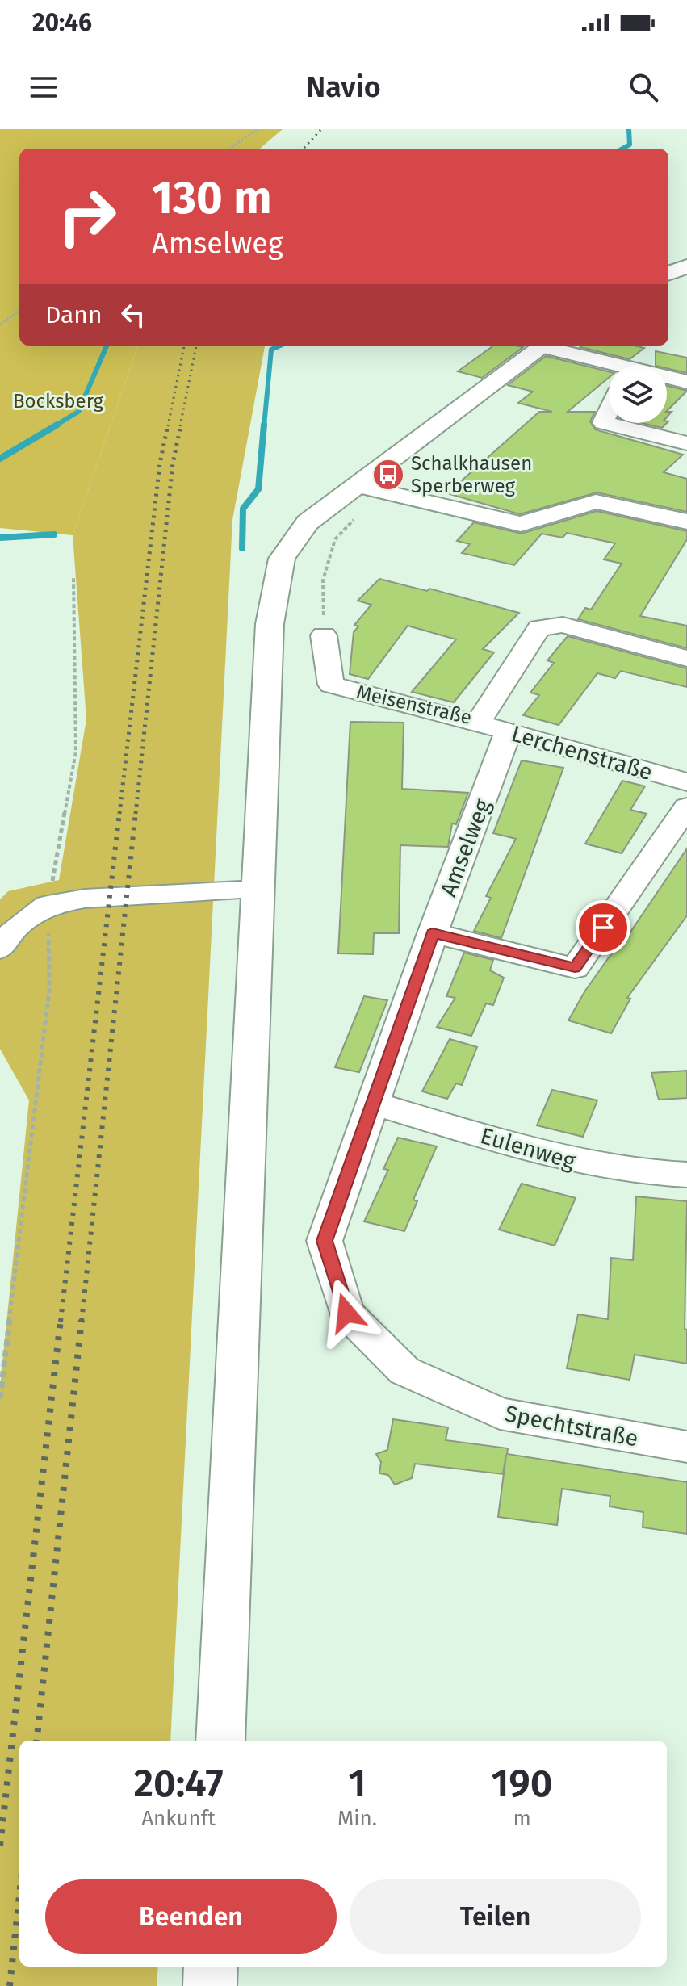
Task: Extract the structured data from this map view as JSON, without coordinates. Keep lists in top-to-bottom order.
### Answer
{
  "streets": {
    "street": [
      "Meisenstraße",
      "Lerchenstraße",
      "Amselweg",
      "Eulenweg",
      "Spechtstraße"
    ]
  },
  "crossings": [
    ["Meisenstraße", "Lerchenstraße"],
    ["Lerchenstraße", "Amselweg"],
    ["Amselweg", "Spechtstraße"],
    ["Eulenweg", "Spechtstraße"]
  ],
  "parks": ["Bocksberg"],
  "places": {
    "bus stop": ["Schalkhausen Sperberweg"]
  },
  "page": {
    "status": "20:46",
    "header": "Navio",
    "turn": ["130 m", "Amselweg"],
    "then": "Dann",
    "eta": [
      "20:47",
      "Ankunft",
      "1",
      "Min.",
      "190",
      "m"
    ],
    "buttons": ["Beenden", "Teilen"]
  }
}
